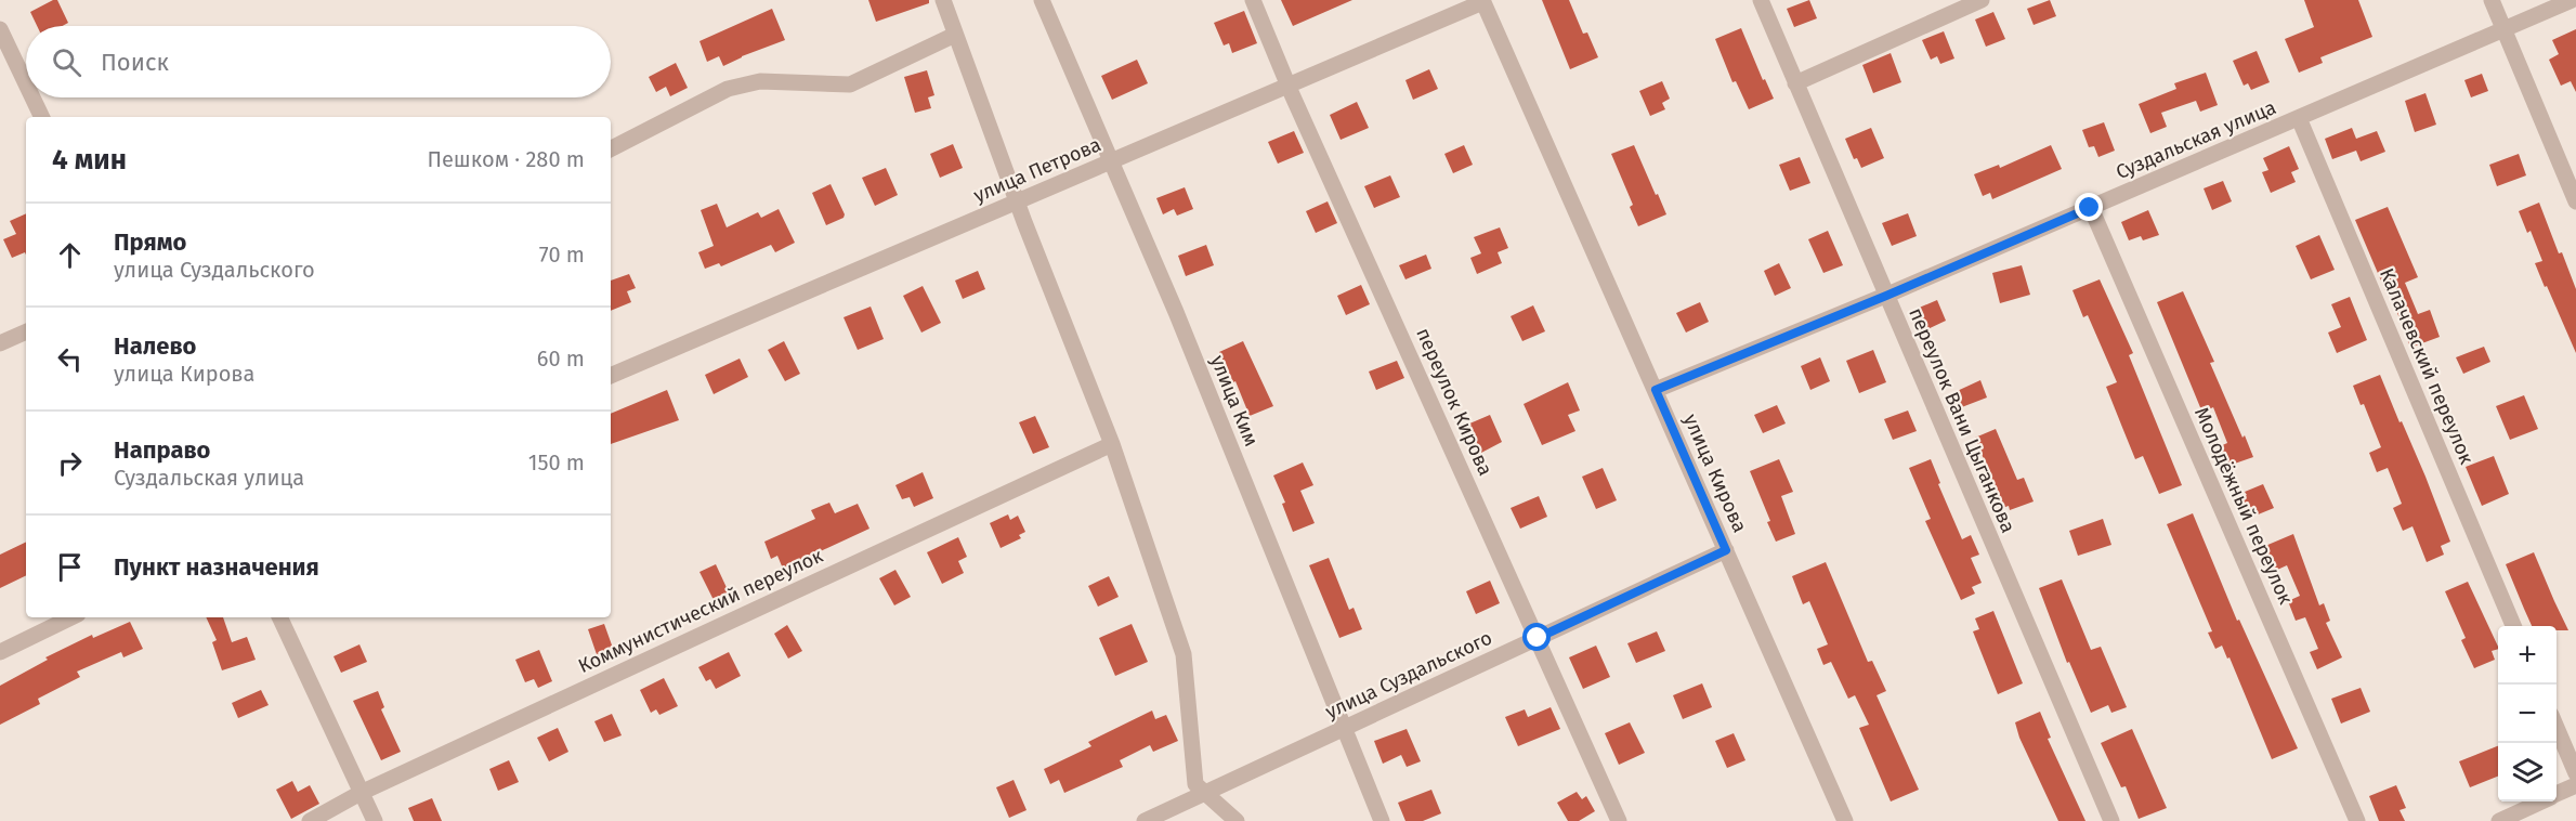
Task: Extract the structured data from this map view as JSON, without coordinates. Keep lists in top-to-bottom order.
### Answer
{
  "streets": {
    "street": [
      "Суздальская улица",
      "улица Петрова",
      "Калачевский переулок",
      "улица Ким",
      "переулок Кирова",
      "переулок Вани Цыганкова",
      "улица Кирова",
      "Молодёжный переулок",
      "Коммунистический переулок",
      "улица Суздальского"
    ]
  },
  "crossings": [
    ["Суздальская улица", "Калачевский переулок"],
    ["Суздальская улица", "переулок Вани Цыганкова"],
    ["Суздальская улица", "улица Кирова"],
    ["Суздальская улица", "Молодёжный переулок"],
    ["улица Петрова", "улица Ким"],
    ["улица Петрова", "переулок Кирова"],
    ["улица Петрова", "улица Кирова"],
    ["улица Ким", "улица Суздальского"],
    ["переулок Кирова", "улица Суздальского"],
    ["улица Кирова", "улица Суздальского"]
  ],
  "page": {
    "search": "Поиск",
    "heading": ["4 мин", "Пешком · 280 m"],
    "list": [
      ["Прямо", "улица Суздальского", "70 m"],
      ["Налево", "улица Кирова", "60 m"],
      ["Направо", "Суздальская улица", "150 m"],
      "Пункт назначения"
    ],
    "map_buttons": ["+", "−"]
  }
}
